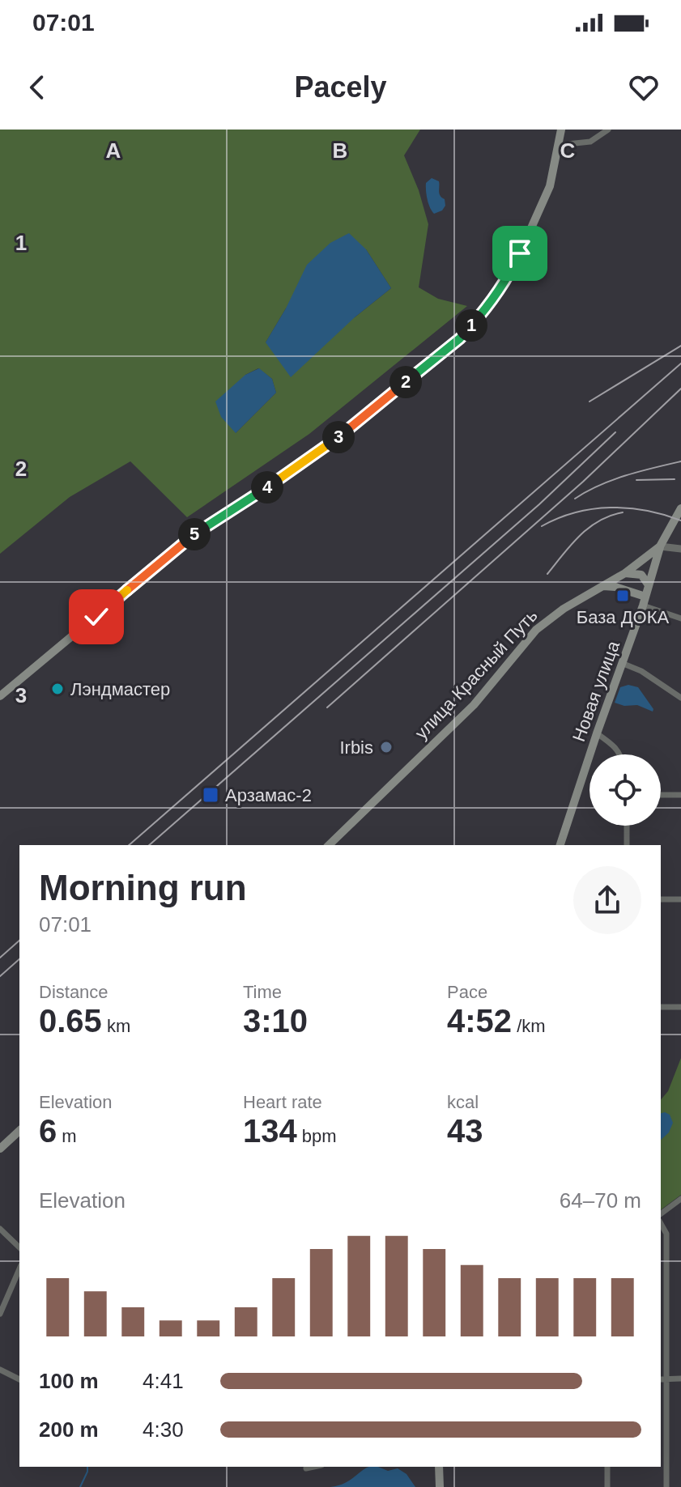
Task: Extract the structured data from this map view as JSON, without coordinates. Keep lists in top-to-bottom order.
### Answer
{
  "streets": {
    "main road": ["улица Красный Путь", "Новая улица"]
  },
  "crossings": [
    ["улица Красный Путь", "Новая улица"]
  ],
  "places": {
    "transit": ["База ДОКА", "Арзамас-2"],
    "other": ["Лэндмастер", "Irbis"]
  },
  "page": {
    "status": "07:01",
    "header": "Pacely",
    "pins": [
      "1",
      "2",
      "3",
      "4",
      "5"
    ],
    "heading": ["Morning run", "07:01"],
    "stats": [
      ["Distance", "0.65 km"],
      ["Time", "3:10"],
      ["Pace", "4:52 /km"],
      ["Elevation", "6 m"],
      ["Heart rate", "134 bpm"],
      ["kcal", "43"]
    ],
    "chart": ["Elevation", "64–70 m"],
    "list": [
      {
        "name": "100 m",
        "note": "4:41"
      },
      {
        "name": "200 m",
        "note": "4:30"
      }
    ]
  },
  "grid": {
    "columns": ["A", "B", "C"],
    "rows": ["1", "2", "3"]
  }
}
